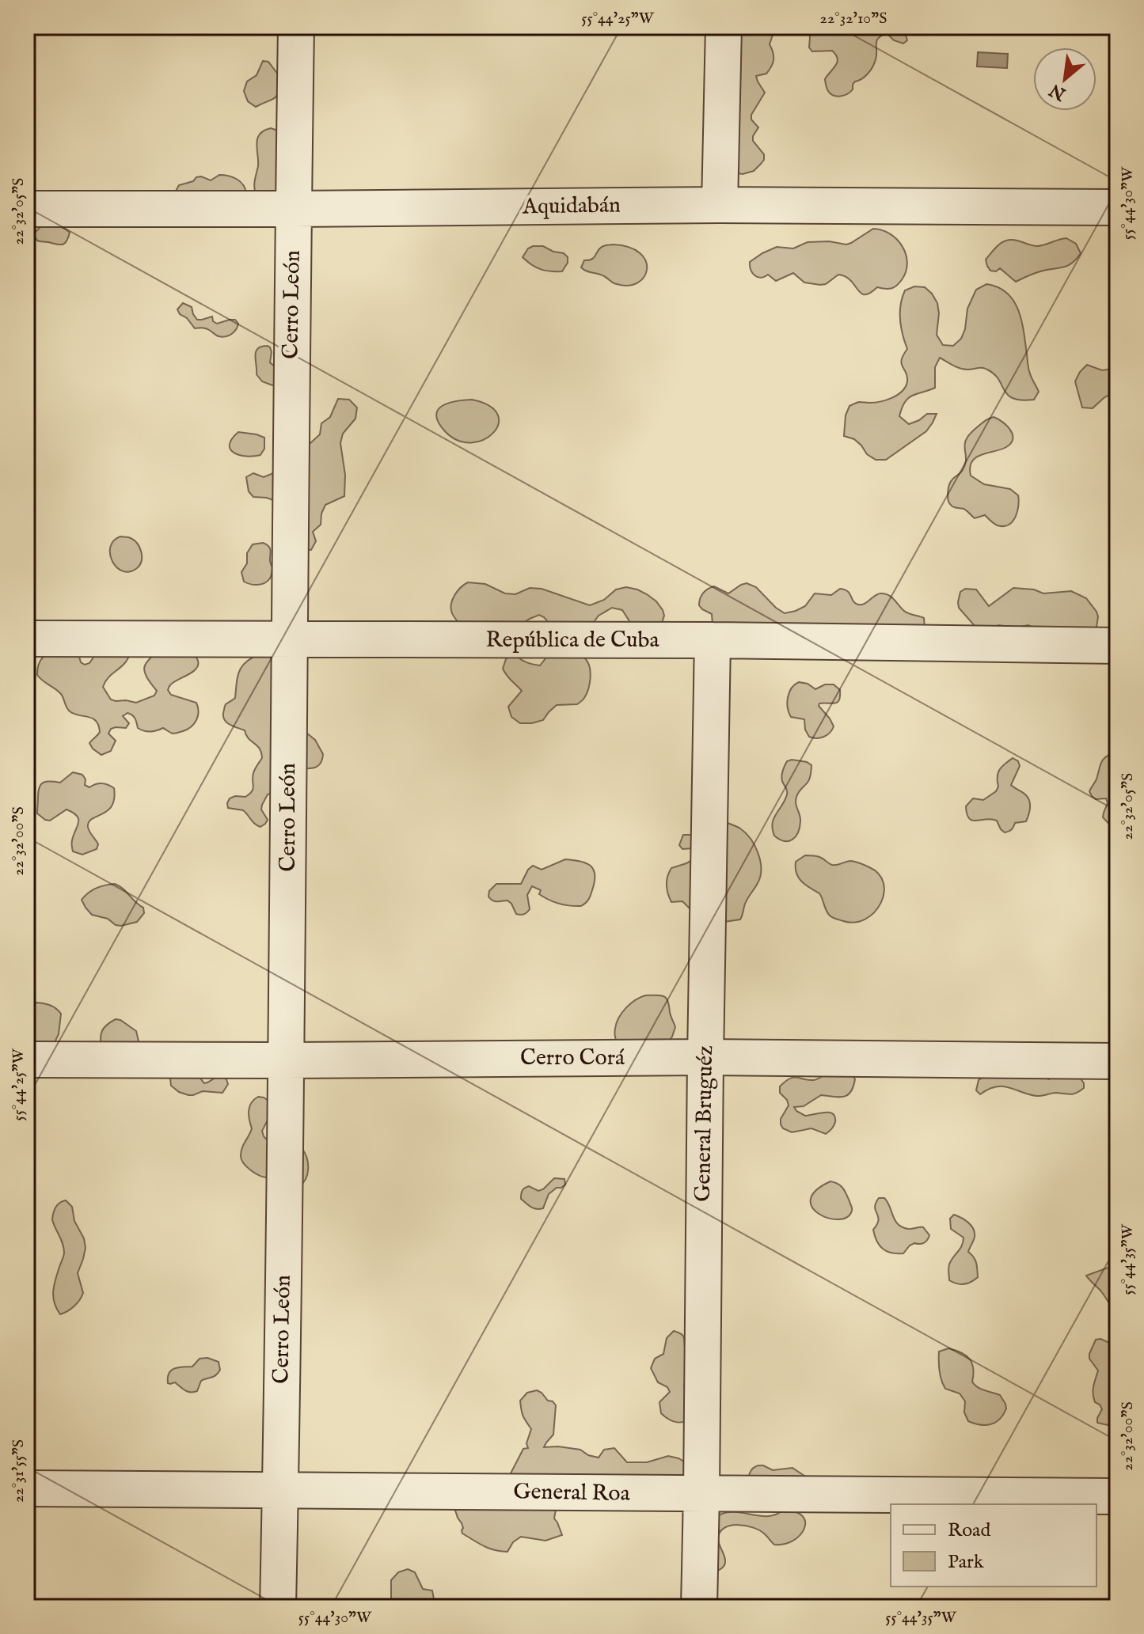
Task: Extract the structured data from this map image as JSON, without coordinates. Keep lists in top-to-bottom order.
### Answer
{
  "streets": {
    "street": [
      "Aquidabán",
      "Cerro León",
      "República de Cuba",
      "Cerro Corá",
      "General Bruguéz",
      "General Roa"
    ]
  },
  "crossings": [
    ["Aquidabán", "Cerro León"],
    ["Cerro León", "República de Cuba"],
    ["Cerro León", "Cerro Corá"],
    ["Cerro León", "General Roa"],
    ["República de Cuba", "General Bruguéz"],
    ["Cerro Corá", "General Bruguéz"],
    ["General Bruguéz", "General Roa"]
  ],
  "legend": ["Road", "Park"],
  "north": "bottom left",
  "coordinates": [
    "55°44'25\"W",
    "22°32'10\"S",
    "55°44'30\"W",
    "22°32'05\"S",
    "22°32'00\"S",
    "55°44'35\"W",
    "22°31'55\"S"
  ]
}
